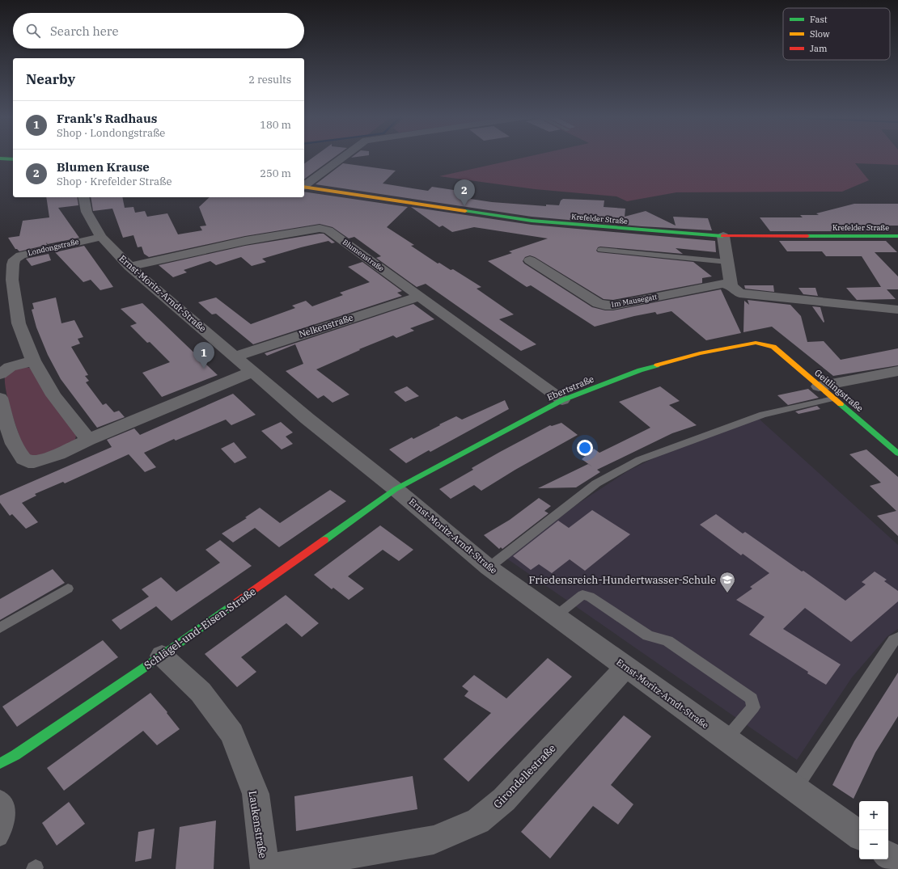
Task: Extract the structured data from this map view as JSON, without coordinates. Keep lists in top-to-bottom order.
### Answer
{
  "streets": {
    "street": [
      "Krefelder Straße",
      "Londongstraße",
      "Blumenstraße",
      "Ernst-Moritz-Arndt-Straße",
      "Im Mausegatt",
      "Nelkenstraße",
      "Ebertstraße",
      "Geitlingstraße",
      "Schlägel-und-Eisen-Straße",
      "Girondellestraße",
      "Laukenstraße"
    ]
  },
  "crossings": [
    ["Londongstraße", "Ernst-Moritz-Arndt-Straße"],
    ["Blumenstraße", "Ernst-Moritz-Arndt-Straße"],
    ["Blumenstraße", "Nelkenstraße"],
    ["Blumenstraße", "Ebertstraße"],
    ["Ernst-Moritz-Arndt-Straße", "Nelkenstraße"],
    ["Ernst-Moritz-Arndt-Straße", "Ebertstraße"],
    ["Ernst-Moritz-Arndt-Straße", "Schlägel-und-Eisen-Straße"],
    ["Ernst-Moritz-Arndt-Straße", "Girondellestraße"],
    ["Ebertstraße", "Geitlingstraße"],
    ["Ebertstraße", "Schlägel-und-Eisen-Straße"],
    ["Schlägel-und-Eisen-Straße", "Laukenstraße"],
    ["Girondellestraße", "Laukenstraße"]
  ],
  "places": {
    "school or university": ["Friedensreich-Hundertwasser-Schule"]
  },
  "legend": ["Fast", "Slow", "Jam"],
  "page": {
    "search": "Search here",
    "heading": ["Nearby", "2 results"],
    "list": [
      {
        "mark": "1",
        "name": "Frank's Radhaus",
        "note": "Shop · Londongstraße",
        "value": "180 m"
      },
      {
        "mark": "2",
        "name": "Blumen Krause",
        "note": "Shop · Krefelder Straße",
        "value": "250 m"
      }
    ],
    "pins": ["2", "1"],
    "map_buttons": ["+", "−"]
  }
}
